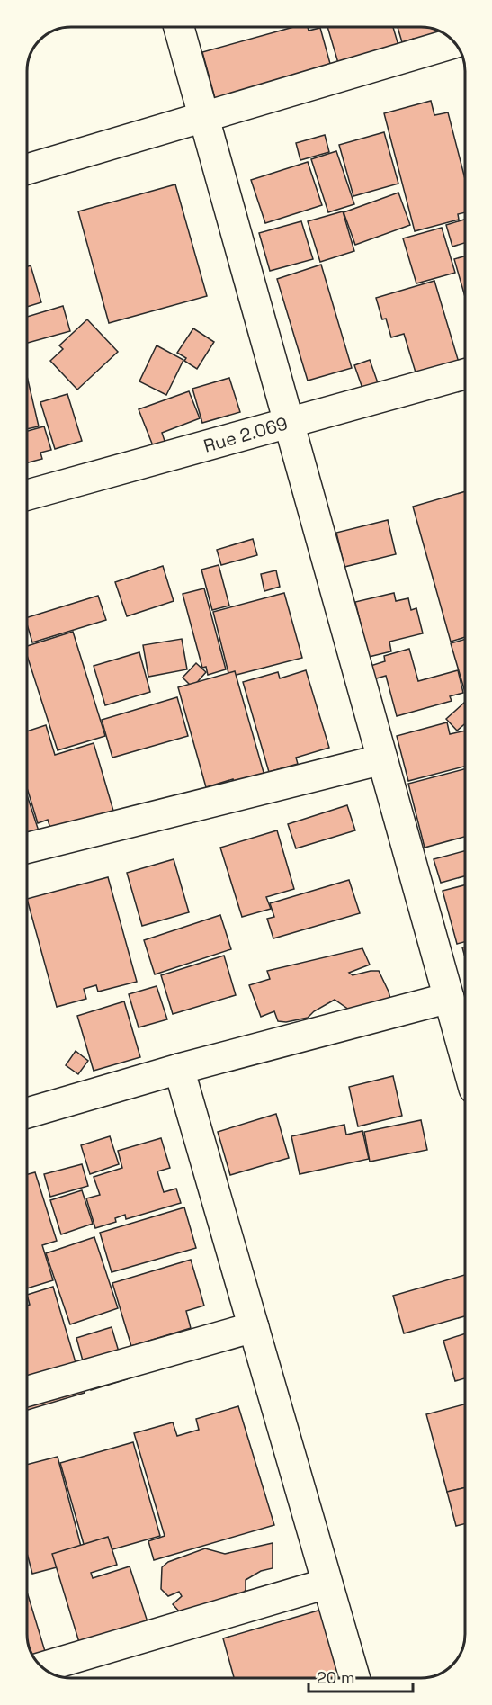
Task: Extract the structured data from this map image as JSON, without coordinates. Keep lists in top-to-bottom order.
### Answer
{
  "streets": {
    "street": ["Rue 2.069"]
  },
  "scale_bar": "20 m"
}
